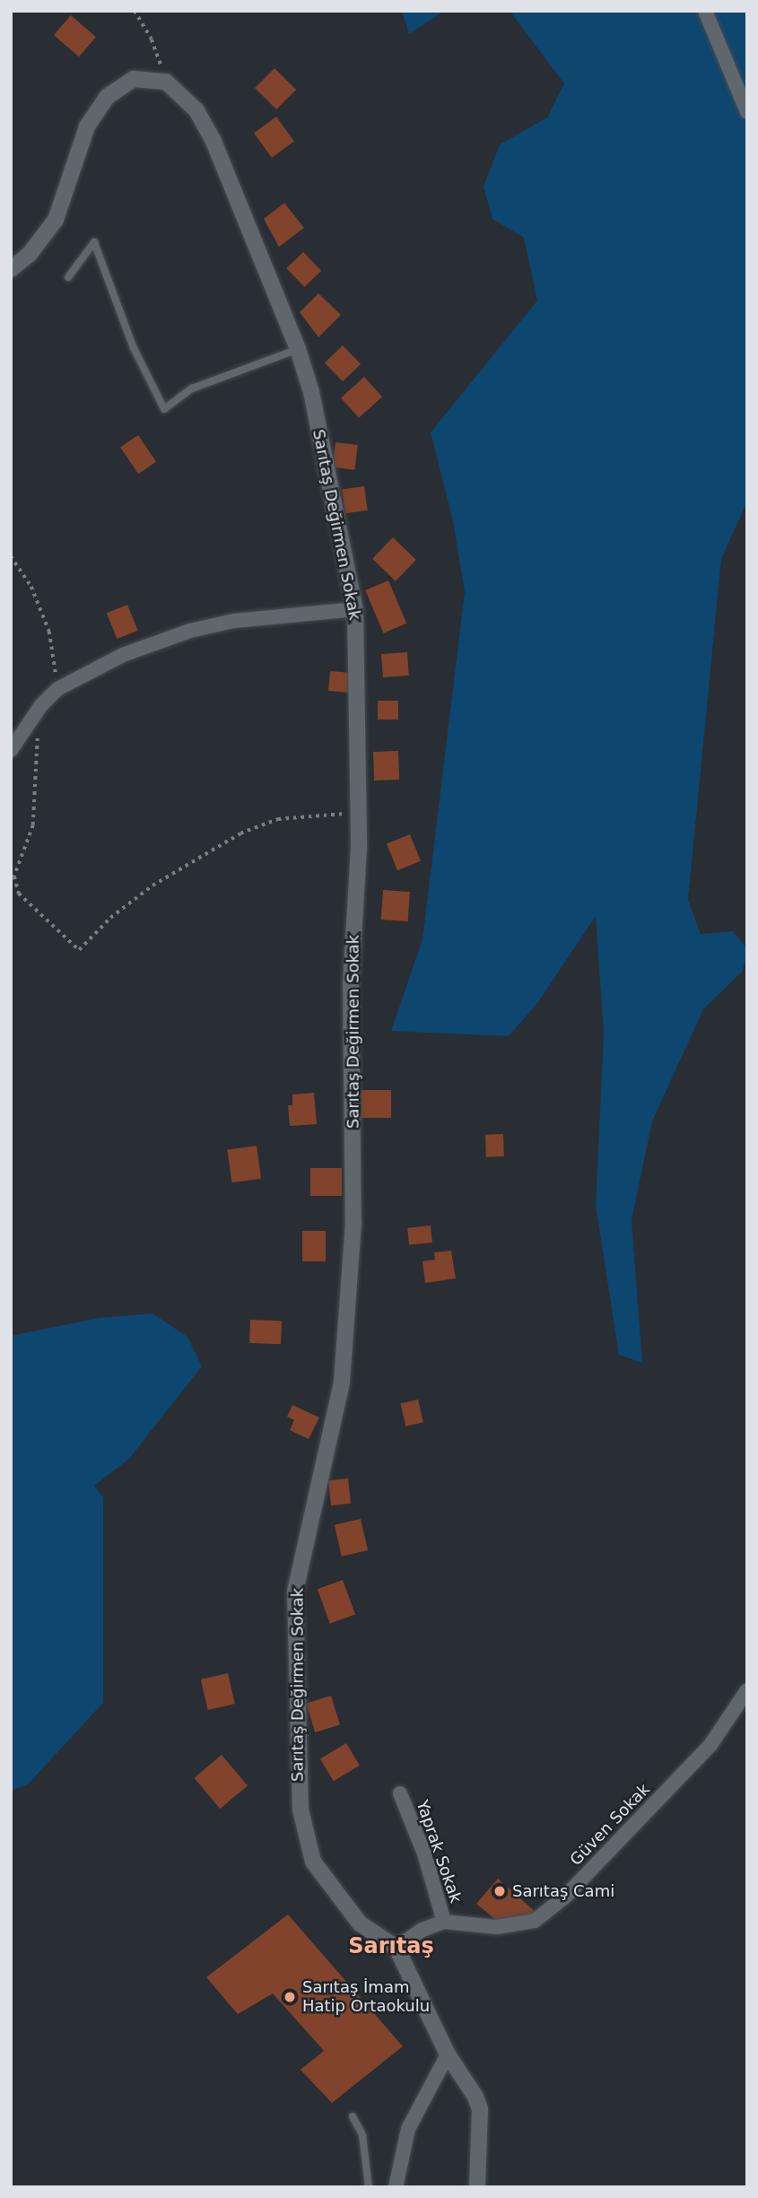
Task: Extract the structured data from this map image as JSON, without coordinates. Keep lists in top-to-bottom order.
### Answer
{
  "streets": {
    "street": ["Sarıtaş Değirmen Sokak", "Güven Sokak", "Yaprak Sokak"]
  },
  "crossings": [
    ["Güven Sokak", "Yaprak Sokak"]
  ],
  "districts": ["Sarıtaş"],
  "places": ["Sarıtaş Cami", "Sarıtaş İmam Hatip Ortaokulu"]
}
